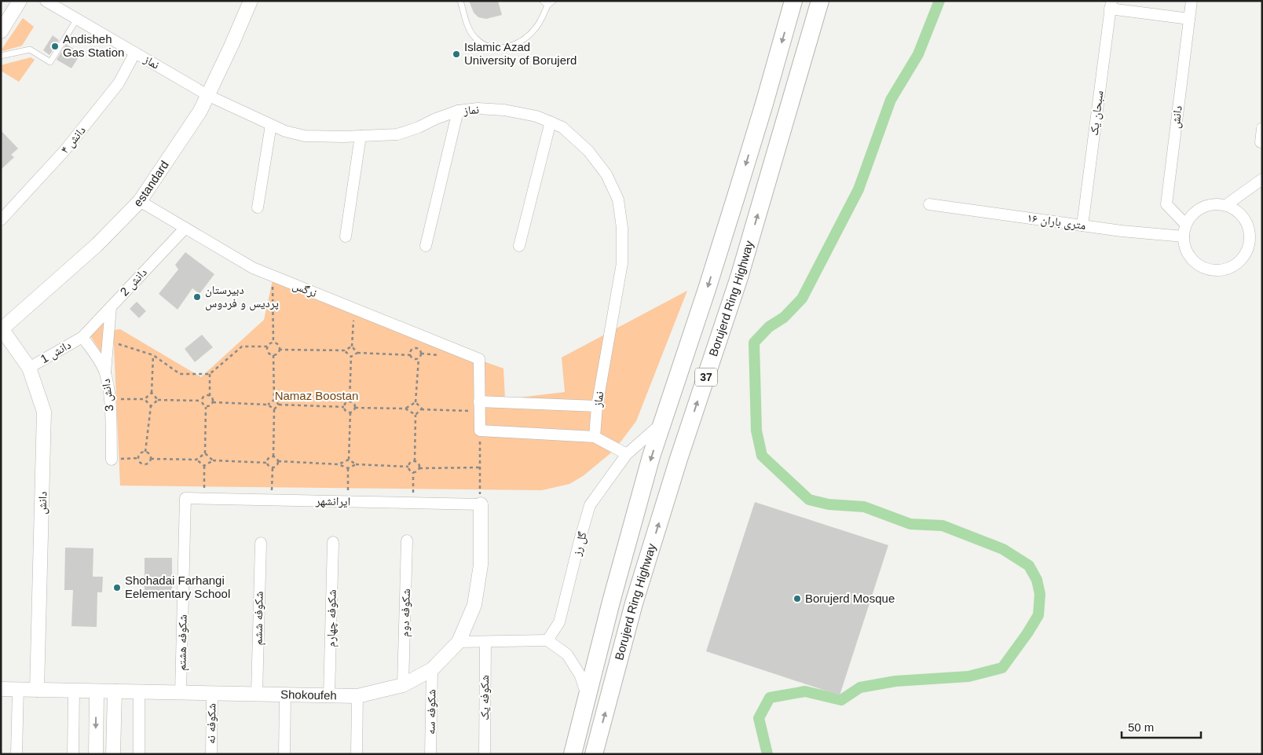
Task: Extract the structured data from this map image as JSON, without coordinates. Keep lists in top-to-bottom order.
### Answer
{
  "streets": {
    "highway": ["Borujerd Ring Highway", "37"],
    "street": [
      "نماز",
      "سبحان یک",
      "دانش",
      "دانش ۴",
      "estandard",
      "۱۶ متری باران",
      "دانش 2",
      "نرگس",
      "دانش 1",
      "دانش 3",
      "ایرانشهر",
      "گل رز",
      "شکوفه دوم",
      "شکوفه ششم",
      "شکوفه چهارم",
      "شکوفه هشتم",
      "Shokoufeh",
      "شکوفه یک",
      "شکوفه سه",
      "شکوفه نه"
    ]
  },
  "crossings": [
    ["نماز", "دانش ۴"],
    ["نماز", "estandard"],
    ["سبحان یک", "۱۶ متری باران"],
    ["دانش", "estandard"],
    ["دانش", "۱۶ متری باران"],
    ["دانش", "دانش 1"],
    ["دانش", "Shokoufeh"],
    ["estandard", "نرگس"],
    ["دانش 2", "نرگس"],
    ["دانش 2", "دانش 1"],
    ["دانش 2", "دانش 3"],
    ["Borujerd Ring Highway", "گل رز"],
    ["دانش 1", "دانش 3"],
    ["ایرانشهر", "شکوفه هشتم"],
    ["ایرانشهر", "Shokoufeh"],
    ["شکوفه دوم", "Shokoufeh"],
    ["شکوفه ششم", "Shokoufeh"],
    ["شکوفه چهارم", "Shokoufeh"],
    ["شکوفه هشتم", "Shokoufeh"],
    ["Shokoufeh", "شکوفه سه"],
    ["Shokoufeh", "شکوفه نه"]
  ],
  "parks": ["Namaz Boostan"],
  "places": [
    "Andisheh Gas Station",
    "Islamic Azad University of Borujerd",
    "دبیرستان پردیس و فردوس",
    "Shohadai Farhangi Eelementary School",
    "Borujerd Mosque"
  ],
  "scale_bar": "50 m"
}
